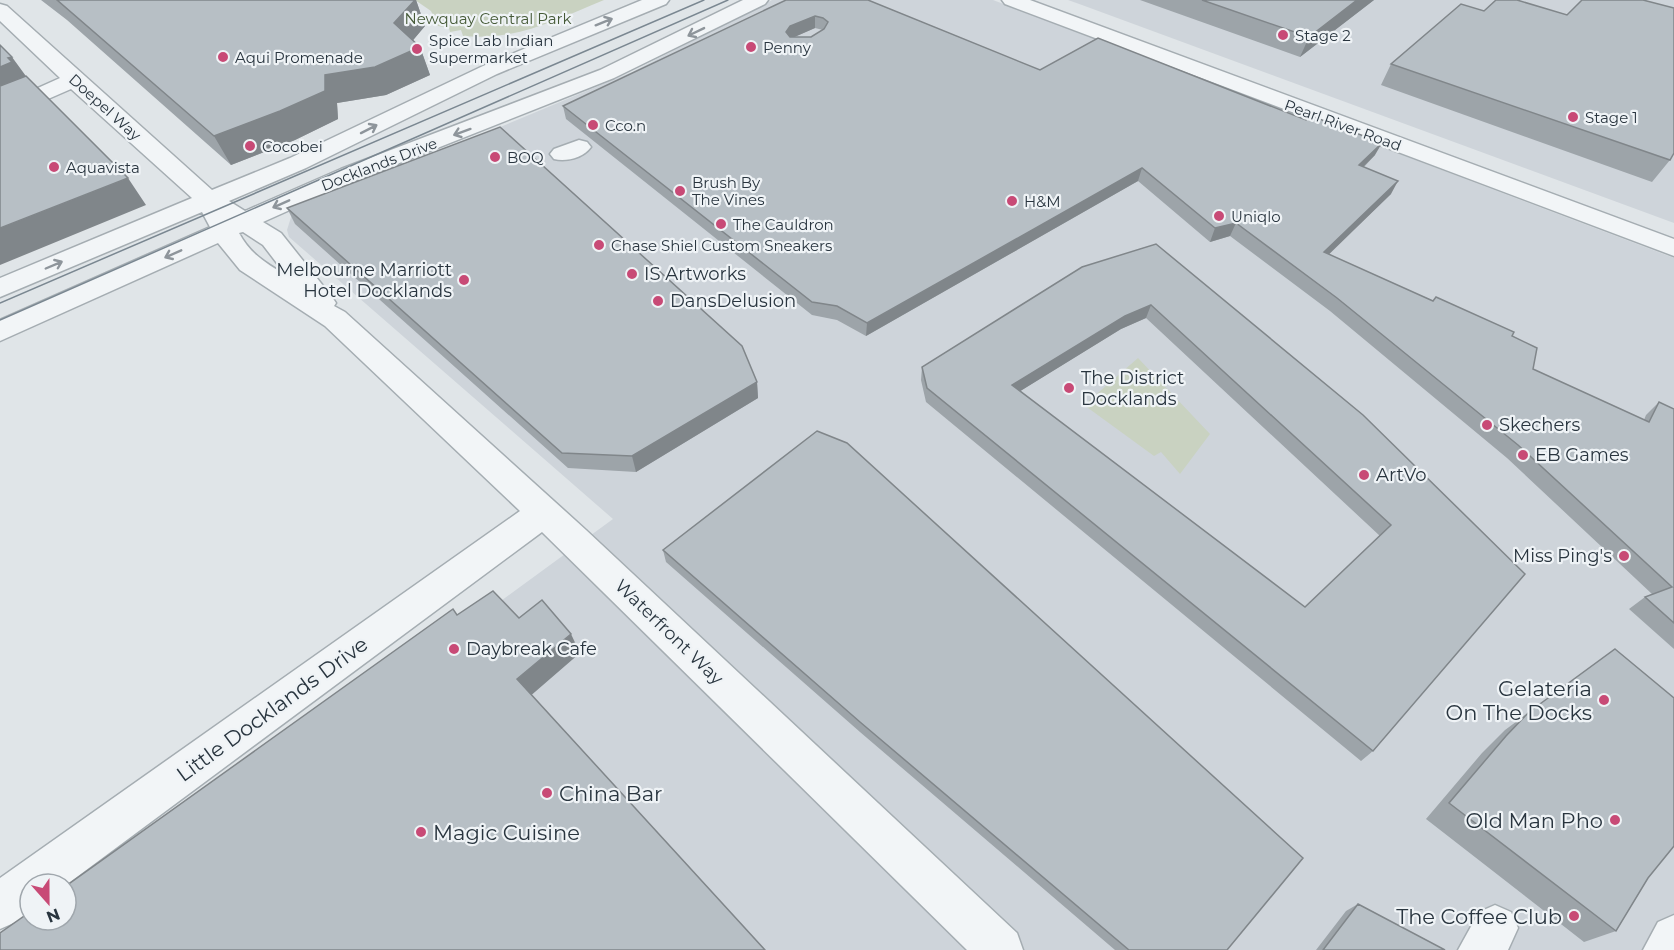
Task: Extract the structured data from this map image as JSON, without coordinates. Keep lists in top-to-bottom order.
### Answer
{
  "streets": {
    "street": [
      "Doepel Way",
      "Pearl River Road",
      "Docklands Drive",
      "Waterfront Way",
      "Little Docklands Drive"
    ]
  },
  "crossings": [
    ["Doepel Way", "Docklands Drive"],
    ["Doepel Way", "Waterfront Way"],
    ["Docklands Drive", "Waterfront Way"],
    ["Waterfront Way", "Little Docklands Drive"]
  ],
  "parks": ["Newquay Central Park"],
  "places": [
    "Stage 2",
    "Penny",
    "Spice Lab Indian Supermarket",
    "Aqui Promenade",
    "Stage 1",
    "Cco.n",
    "Cocobei",
    "BOQ",
    "Aquavista",
    "Brush By The Vines",
    "H&M",
    "Uniqlo",
    "The Cauldron",
    "Chase Shiel Custom Sneakers",
    "IS Artworks",
    "Melbourne Marriott Hotel Docklands",
    "DansDelusion",
    "The District Docklands",
    "Skechers",
    "EB Games",
    "ArtVo",
    "Miss Ping's",
    "Daybreak Cafe",
    "Gelateria On The Docks",
    "China Bar",
    "Old Man Pho",
    "Magic Cuisine",
    "The Coffee Club"
  ],
  "north": "bottom"
}
